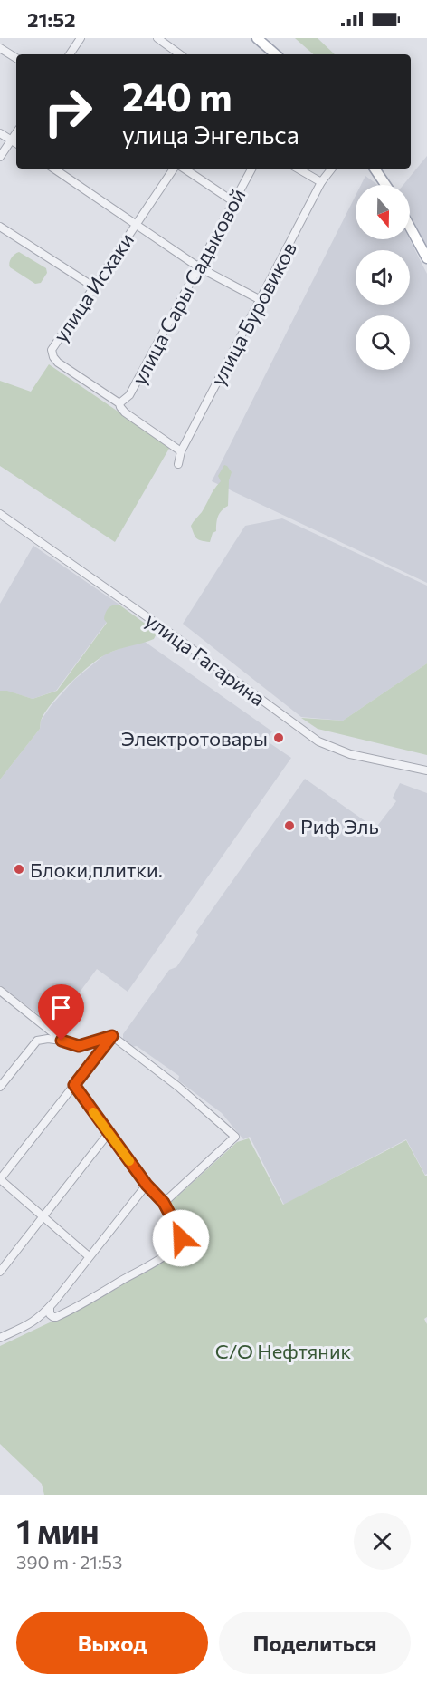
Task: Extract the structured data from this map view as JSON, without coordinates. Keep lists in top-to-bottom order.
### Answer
{
  "streets": {
    "street": [
      "улица Сары Садыковой",
      "улица Исхаки",
      "улица Буровиков",
      "улица Гагарина"
    ]
  },
  "crossings": [
    ["улица Сары Садыковой", "улица Исхаки"],
    ["улица Исхаки", "улица Буровиков"]
  ],
  "parks": ["С/О Нефтяник"],
  "places": ["Электротовары", "Риф Эль", "Блоки,плитки."],
  "north": "bottom",
  "page": {
    "status": "21:52",
    "turn": ["240 m", "улица Энгельса"],
    "heading": ["1 мин", "390 m · 21:53"],
    "buttons": ["Выход", "Поделиться"]
  }
}
